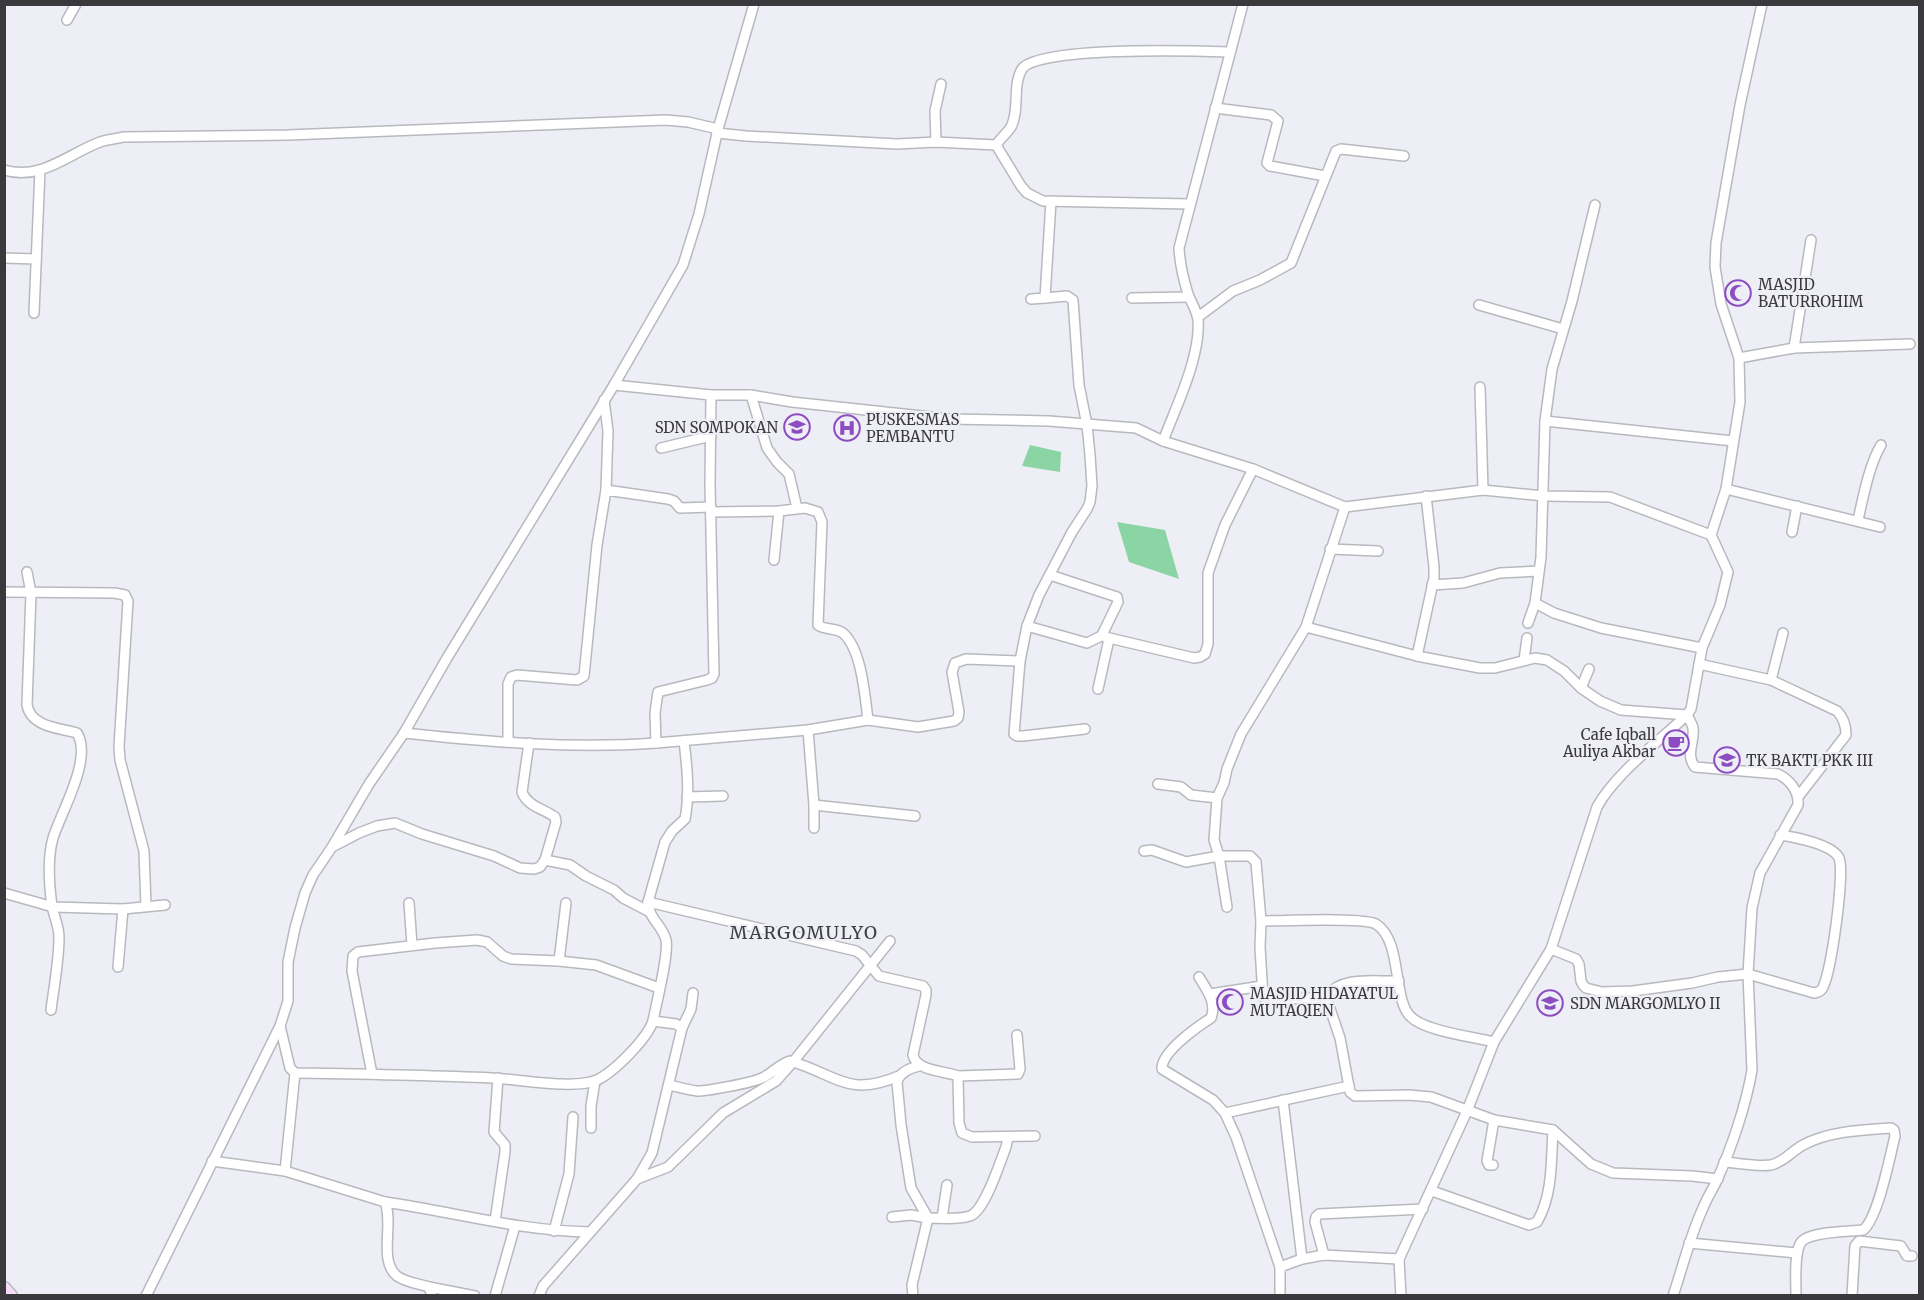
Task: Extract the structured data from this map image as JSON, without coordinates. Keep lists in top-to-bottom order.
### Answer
{
  "districts": ["MARGOMULYO"],
  "places": {
    "mosque": ["MASJID BATURROHIM", "MASJID HIDAYATUL MUTAQIEN"],
    "school or university": ["SDN SOMPOKAN", "TK BAKTI PKK III", "SDN MARGOMLYO II"],
    "hospital": ["PUSKESMAS PEMBANTU"],
    "cafe": ["Cafe Iqball Auliya Akbar"]
  }
}
